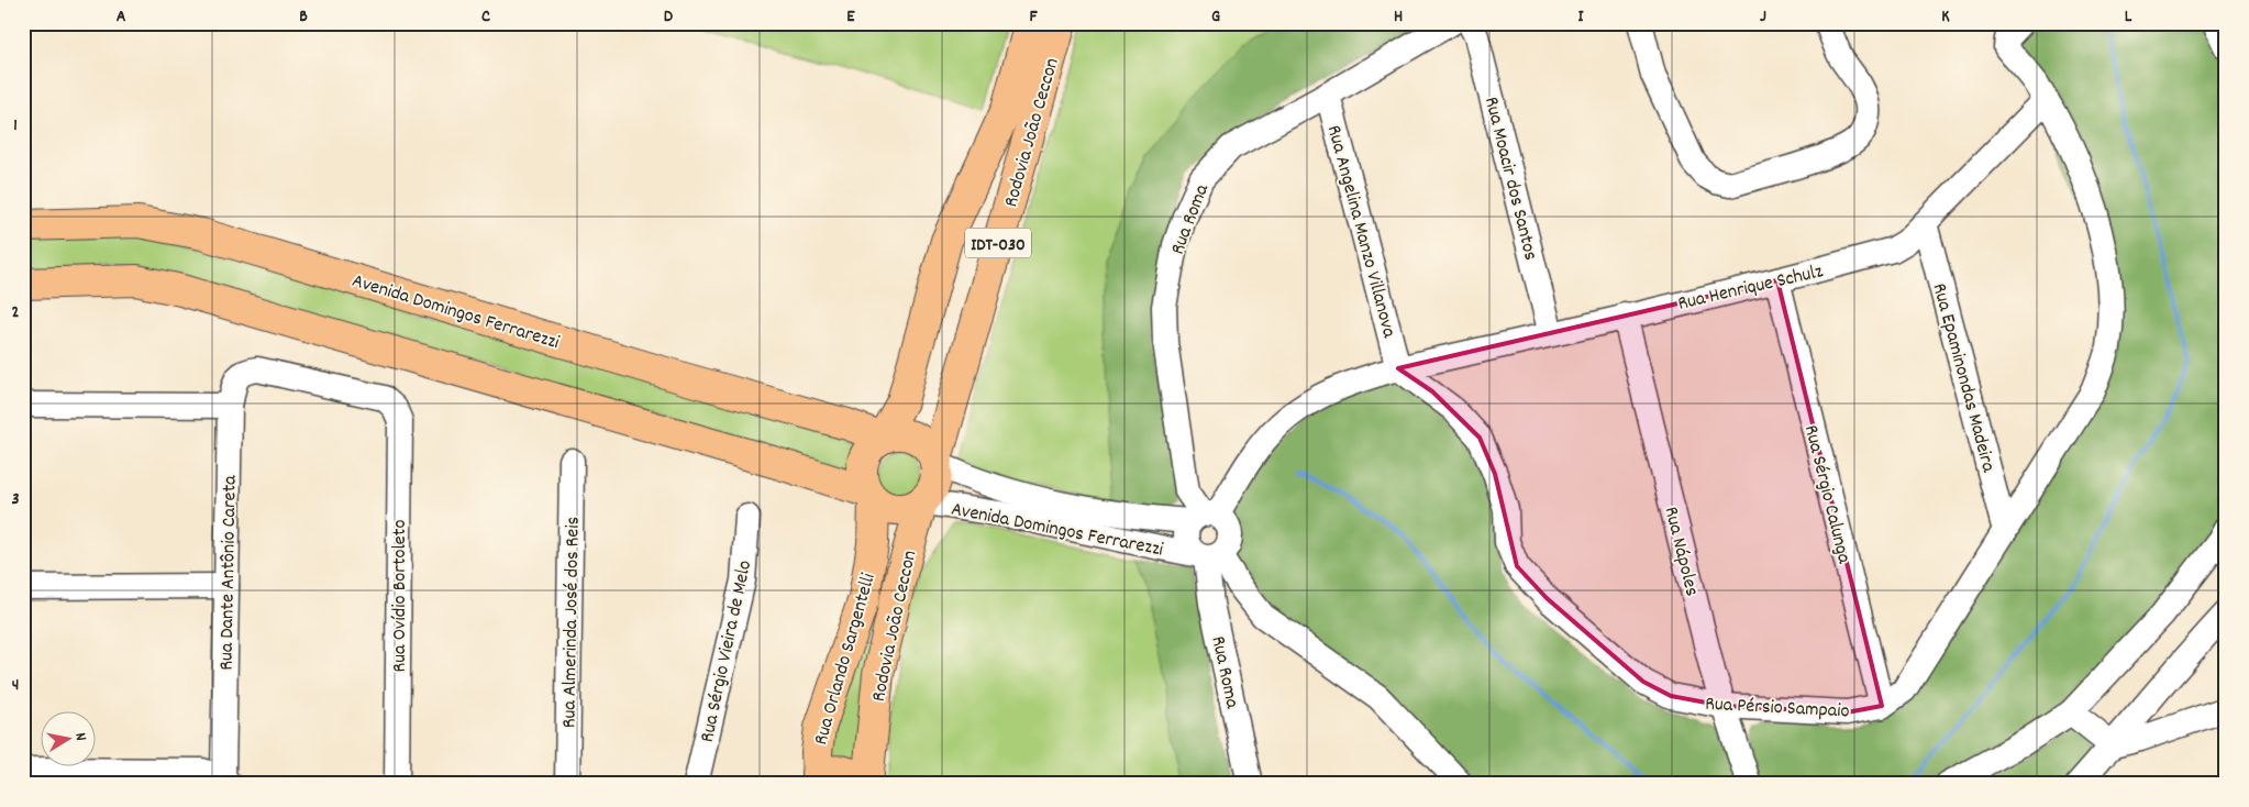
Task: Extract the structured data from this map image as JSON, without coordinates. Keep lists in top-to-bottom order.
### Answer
{
  "streets": {
    "main road": [
      "Rodovia João Ceccon",
      "IDT-030",
      "Avenida Domingos Ferrarezzi",
      "Rua Orlando Sargentelli"
    ],
    "street": [
      "Rua Moacir dos Santos",
      "Rua Roma",
      "Rua Angelina Manzo Villanova",
      "Rua Henrique Schulz",
      "Rua Epaminondas Madeira",
      "Rua Sérgio Calunga",
      "Rua Nápoles",
      "Rua Dante Antônio Careta",
      "Rua Ovídio Bortoleto",
      "Rua Almerinda José dos Reis",
      "Rua Sérgio Vieira de Melo",
      "Rua Pérsio Sampaio"
    ]
  },
  "crossings": [
    ["Rodovia João Ceccon", "Avenida Domingos Ferrarezzi"],
    ["Rodovia João Ceccon", "Rua Orlando Sargentelli"],
    ["Rua Moacir dos Santos", "Rua Henrique Schulz"],
    ["Rua Roma", "Rua Angelina Manzo Villanova"],
    ["Rua Roma", "Avenida Domingos Ferrarezzi"],
    ["Rua Angelina Manzo Villanova", "Rua Henrique Schulz"],
    ["Rua Angelina Manzo Villanova", "Rua Pérsio Sampaio"],
    ["Rua Henrique Schulz", "Rua Epaminondas Madeira"],
    ["Rua Henrique Schulz", "Rua Sérgio Calunga"],
    ["Rua Henrique Schulz", "Rua Nápoles"],
    ["Rua Henrique Schulz", "Rua Pérsio Sampaio"],
    ["Avenida Domingos Ferrarezzi", "Rua Orlando Sargentelli"],
    ["Rua Epaminondas Madeira", "Rua Pérsio Sampaio"],
    ["Rua Sérgio Calunga", "Rua Pérsio Sampaio"],
    ["Rua Nápoles", "Rua Pérsio Sampaio"],
    ["Rua Dante Antônio Careta", "Rua Ovídio Bortoleto"]
  ],
  "north": "right",
  "grid": {
    "columns": [
      "A",
      "B",
      "C",
      "D",
      "E",
      "F",
      "G",
      "H",
      "I",
      "J",
      "K",
      "L"
    ],
    "rows": [
      "1",
      "2",
      "3",
      "4"
    ]
  }
}
